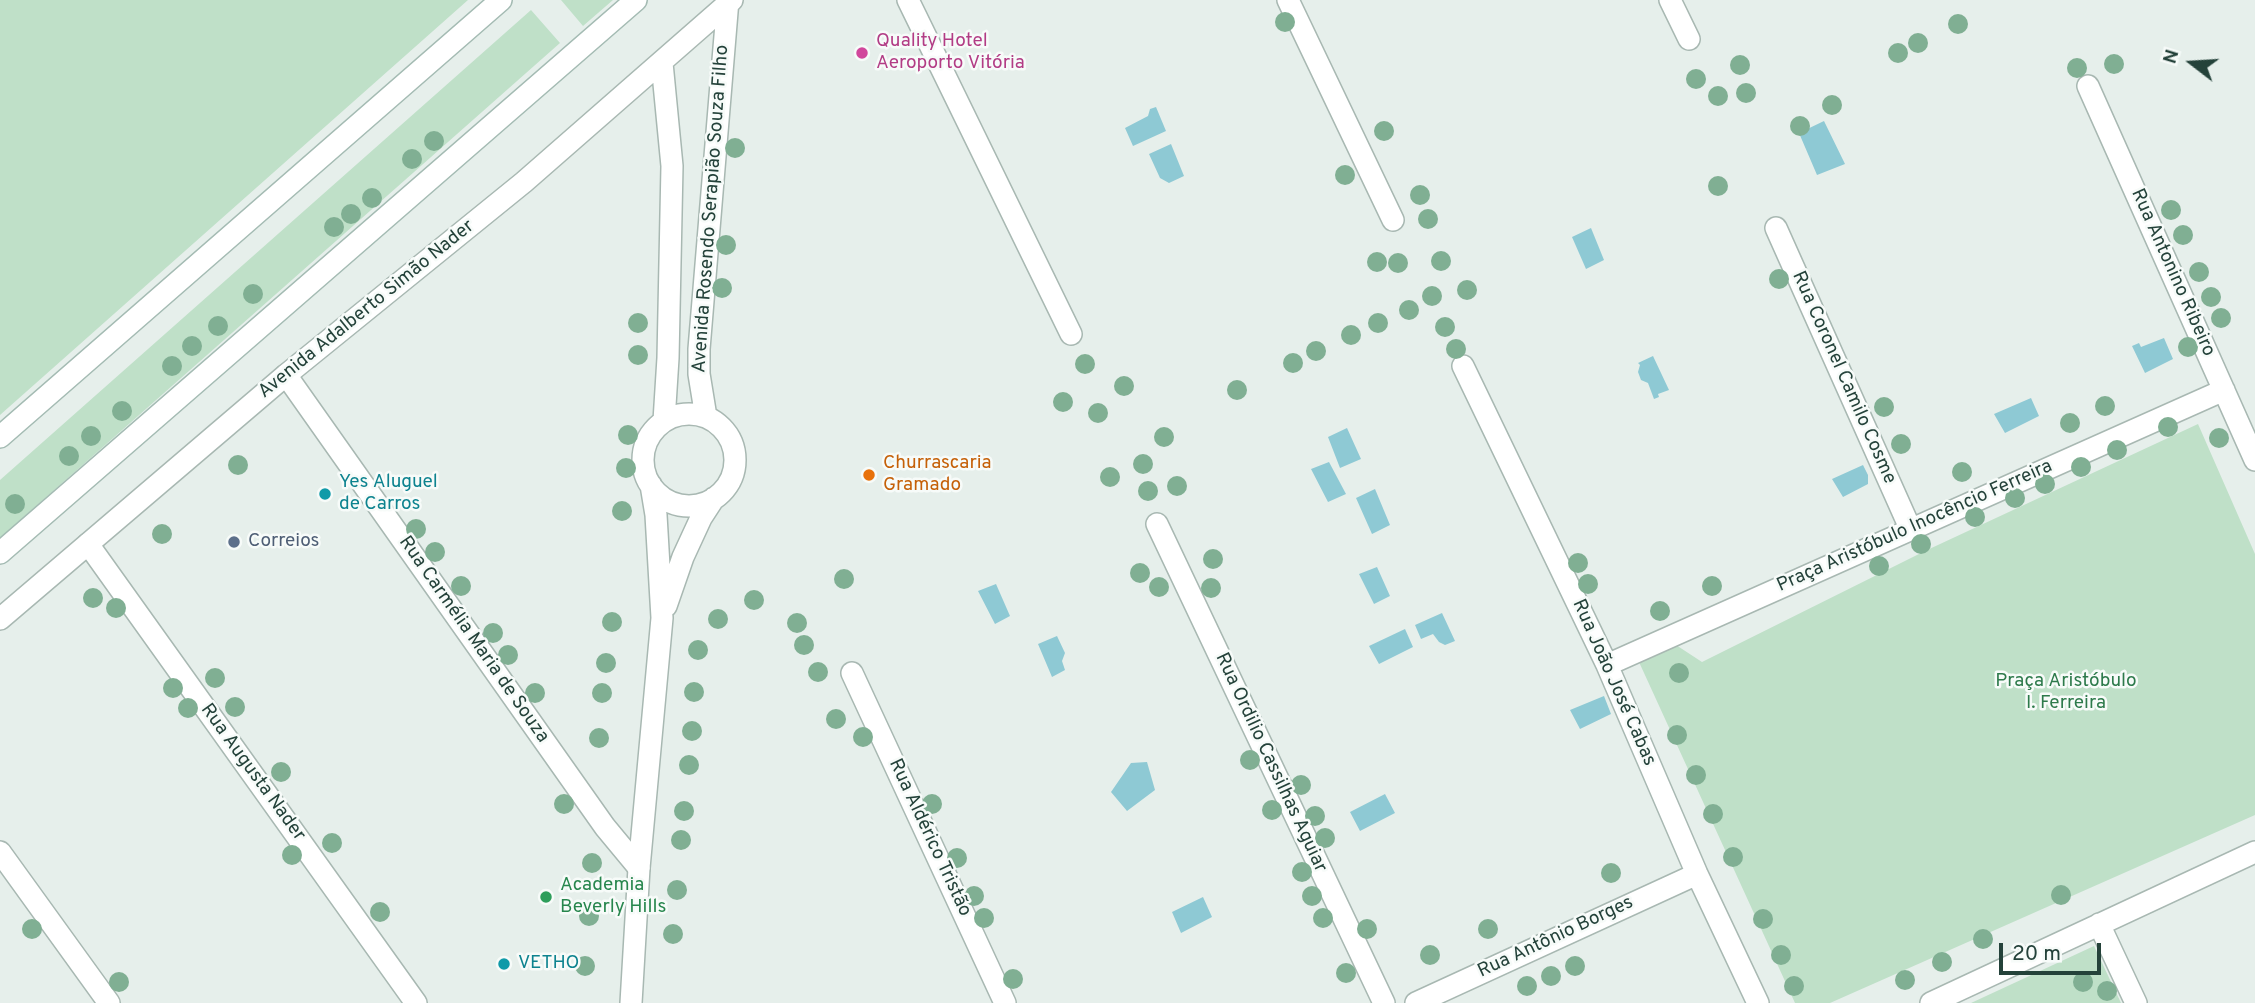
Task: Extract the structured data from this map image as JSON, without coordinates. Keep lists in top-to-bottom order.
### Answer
{
  "streets": {
    "street": [
      "Avenida Rosendo Serapião Souza Filho",
      "Rua Antonino Ribeiro",
      "Avenida Adalberto Simão Nader",
      "Rua Coronel Camilo Cosme",
      "Praça Aristóbulo Inocêncio Ferreira",
      "Rua Carmélia Maria de Souza",
      "Rua João José Cabas",
      "Rua Ordilio Cassilhas Aguiar",
      "Rua Augusta Nader",
      "Rua Aldérico Tristão",
      "Rua Antônio Borges"
    ]
  },
  "crossings": [
    ["Avenida Rosendo Serapião Souza Filho", "Avenida Adalberto Simão Nader"],
    ["Rua Antonino Ribeiro", "Praça Aristóbulo Inocêncio Ferreira"],
    ["Avenida Adalberto Simão Nader", "Rua Carmélia Maria de Souza"],
    ["Avenida Adalberto Simão Nader", "Rua Augusta Nader"],
    ["Rua Coronel Camilo Cosme", "Praça Aristóbulo Inocêncio Ferreira"],
    ["Praça Aristóbulo Inocêncio Ferreira", "Rua João José Cabas"],
    ["Rua João José Cabas", "Rua Antônio Borges"]
  ],
  "parks": ["Praça Aristóbulo I. Ferreira"],
  "places": [
    "Quality Hotel Aeroporto Vitória",
    "Churrascaria Gramado",
    "Yes Aluguel de Carros",
    "Correios",
    "Academia Beverly Hills",
    "VETHO"
  ],
  "scale_bar": "20 m",
  "north": "left"
}
